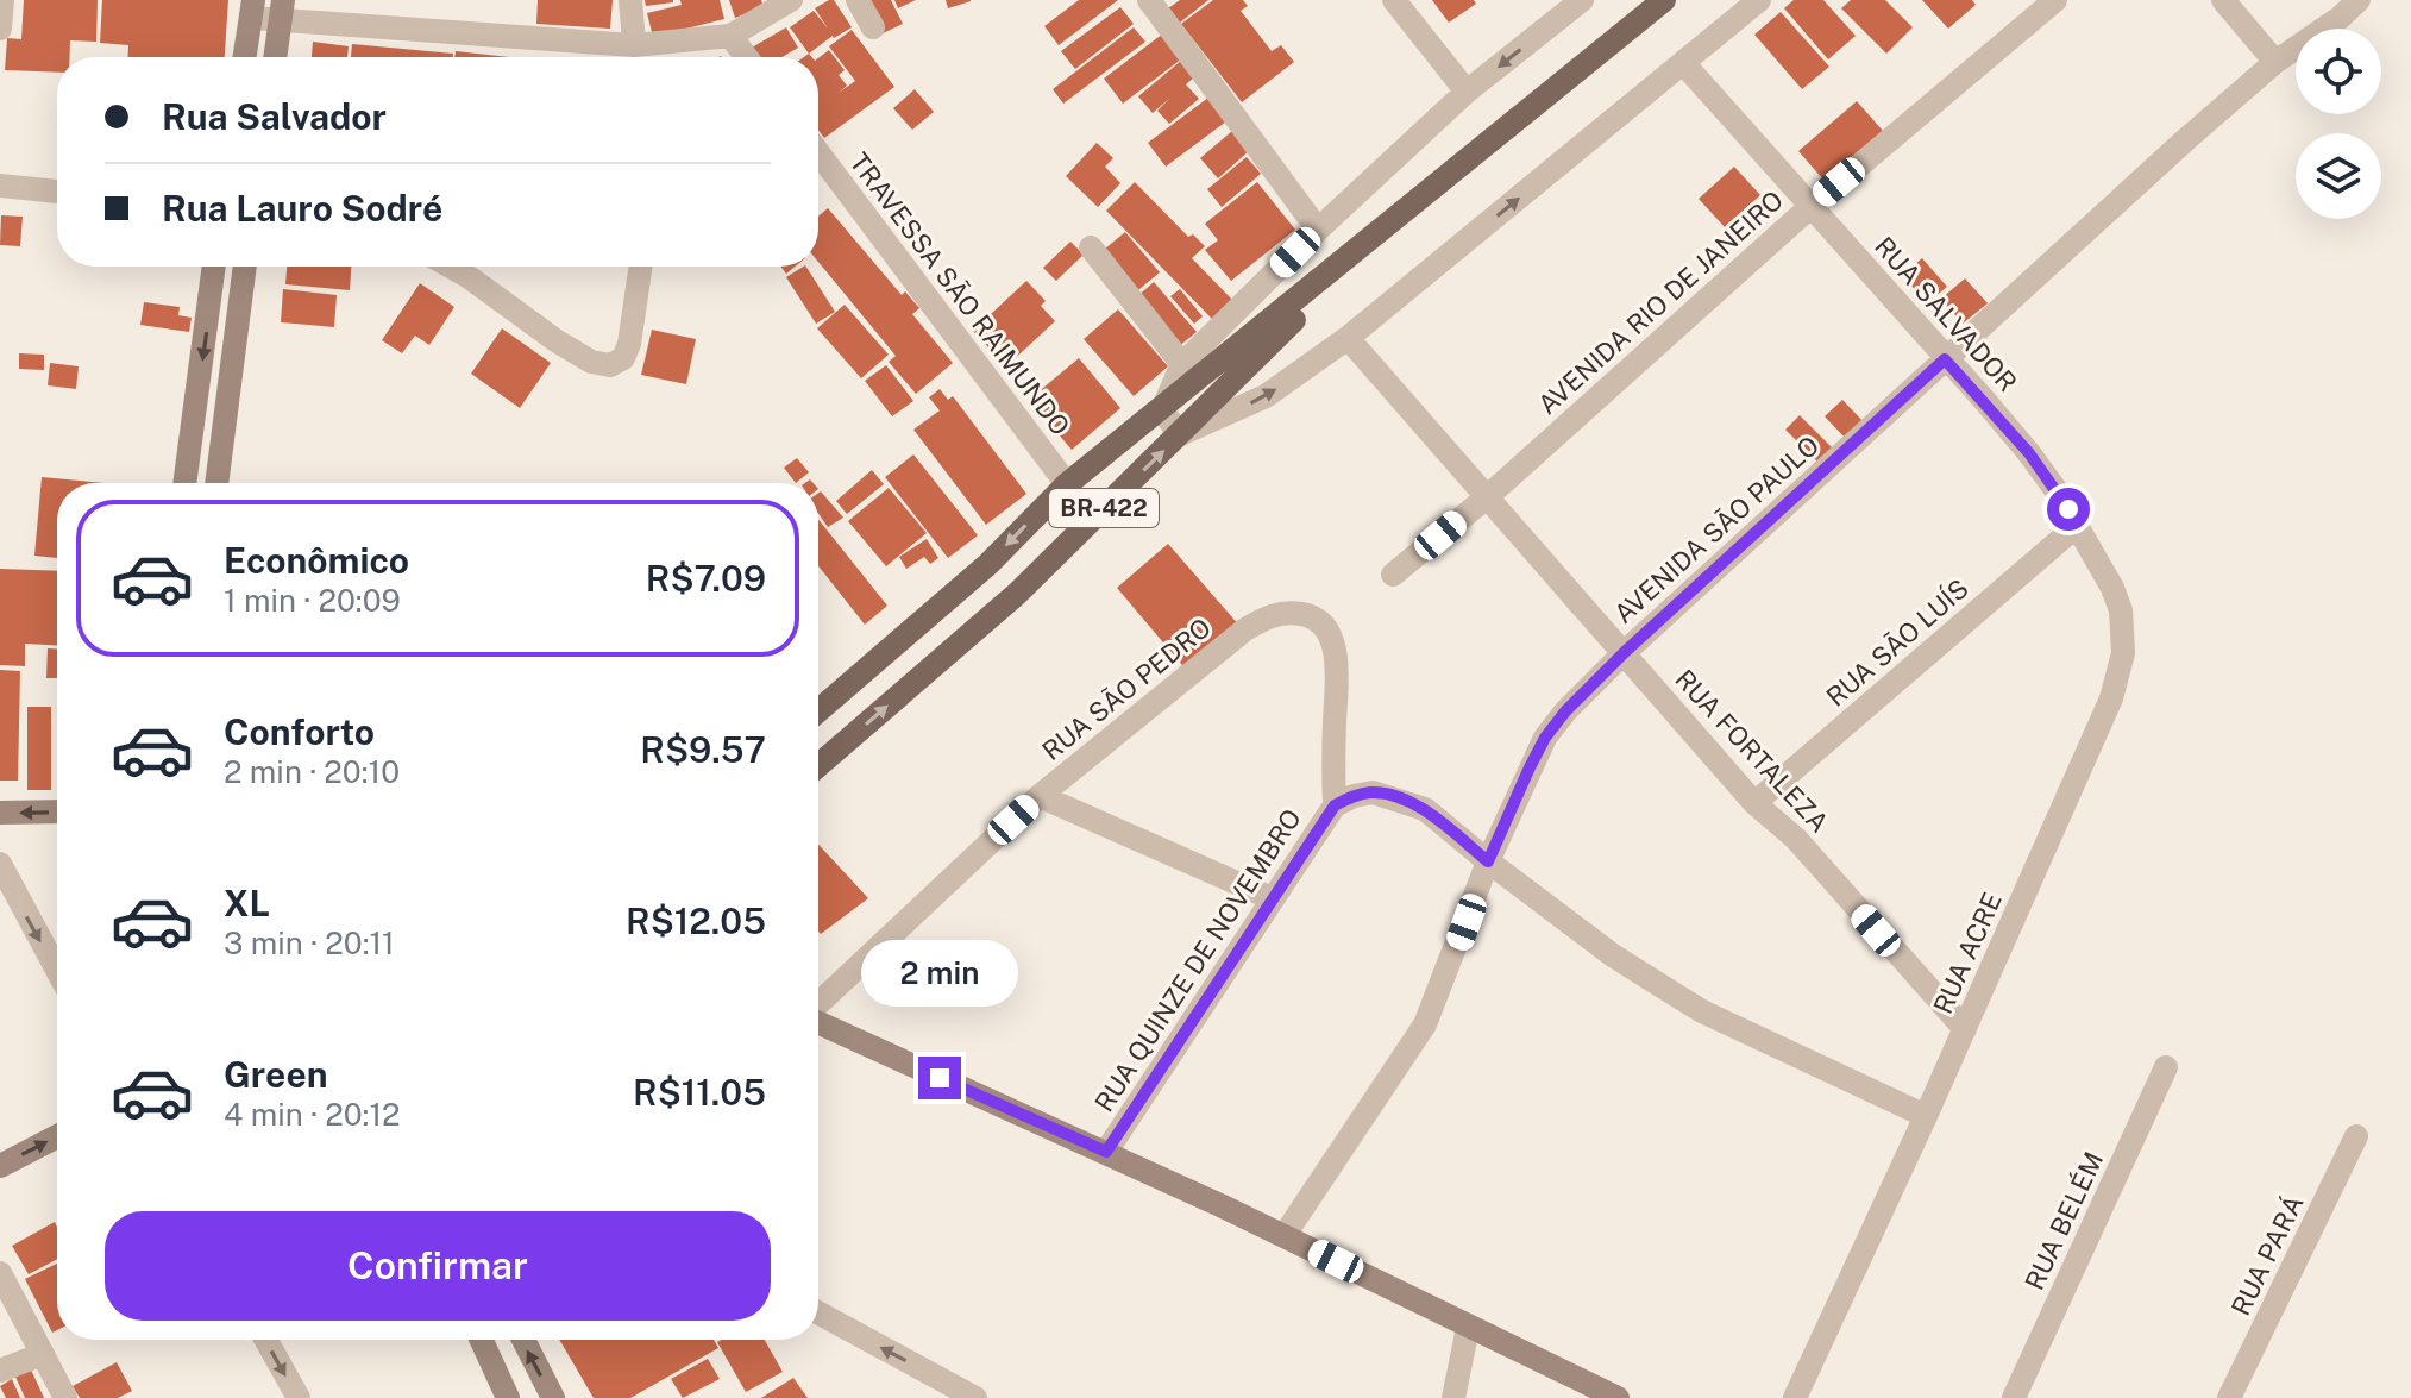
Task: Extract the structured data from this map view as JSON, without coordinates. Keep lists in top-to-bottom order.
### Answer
{
  "streets": {
    "main road": ["BR-422"],
    "street": [
      "TRAVESSA SÃO RAIMUNDO",
      "AVENIDA RIO DE JANEIRO",
      "RUA SALVADOR",
      "AVENIDA SÃO PAULO",
      "RUA SÃO LUÍS",
      "RUA SÃO PEDRO",
      "RUA FORTALEZA",
      "RUA ACRE",
      "RUA QUINZE DE NOVEMBRO",
      "RUA BELÉM",
      "RUA PARÁ"
    ]
  },
  "crossings": [
    ["TRAVESSA SÃO RAIMUNDO", "BR-422"],
    ["AVENIDA RIO DE JANEIRO", "RUA SALVADOR"],
    ["AVENIDA RIO DE JANEIRO", "RUA FORTALEZA"],
    ["RUA SALVADOR", "AVENIDA SÃO PAULO"],
    ["RUA SALVADOR", "RUA SÃO LUÍS"],
    ["RUA SALVADOR", "RUA ACRE"],
    ["AVENIDA SÃO PAULO", "RUA FORTALEZA"],
    ["AVENIDA SÃO PAULO", "RUA QUINZE DE NOVEMBRO"],
    ["RUA SÃO LUÍS", "RUA FORTALEZA"],
    ["RUA SÃO LUÍS", "RUA ACRE"],
    ["RUA SÃO PEDRO", "RUA QUINZE DE NOVEMBRO"],
    ["RUA FORTALEZA", "RUA ACRE"],
    ["RUA ACRE", "RUA QUINZE DE NOVEMBRO"]
  ],
  "page": {
    "banner": ["Rua Salvador", "Rua Lauro Sodré"],
    "list": [
      {
        "name": "Econômico",
        "note": "1 min · 20:09",
        "value": "R$7.09"
      },
      {
        "name": "Conforto",
        "note": "2 min · 20:10",
        "value": "R$9.57"
      },
      {
        "name": "XL",
        "note": "3 min · 20:11",
        "value": "R$12.05"
      },
      {
        "name": "Green",
        "note": "4 min · 20:12",
        "value": "R$11.05"
      }
    ],
    "bubble": "2 min",
    "buttons": "Confirmar"
  }
}
